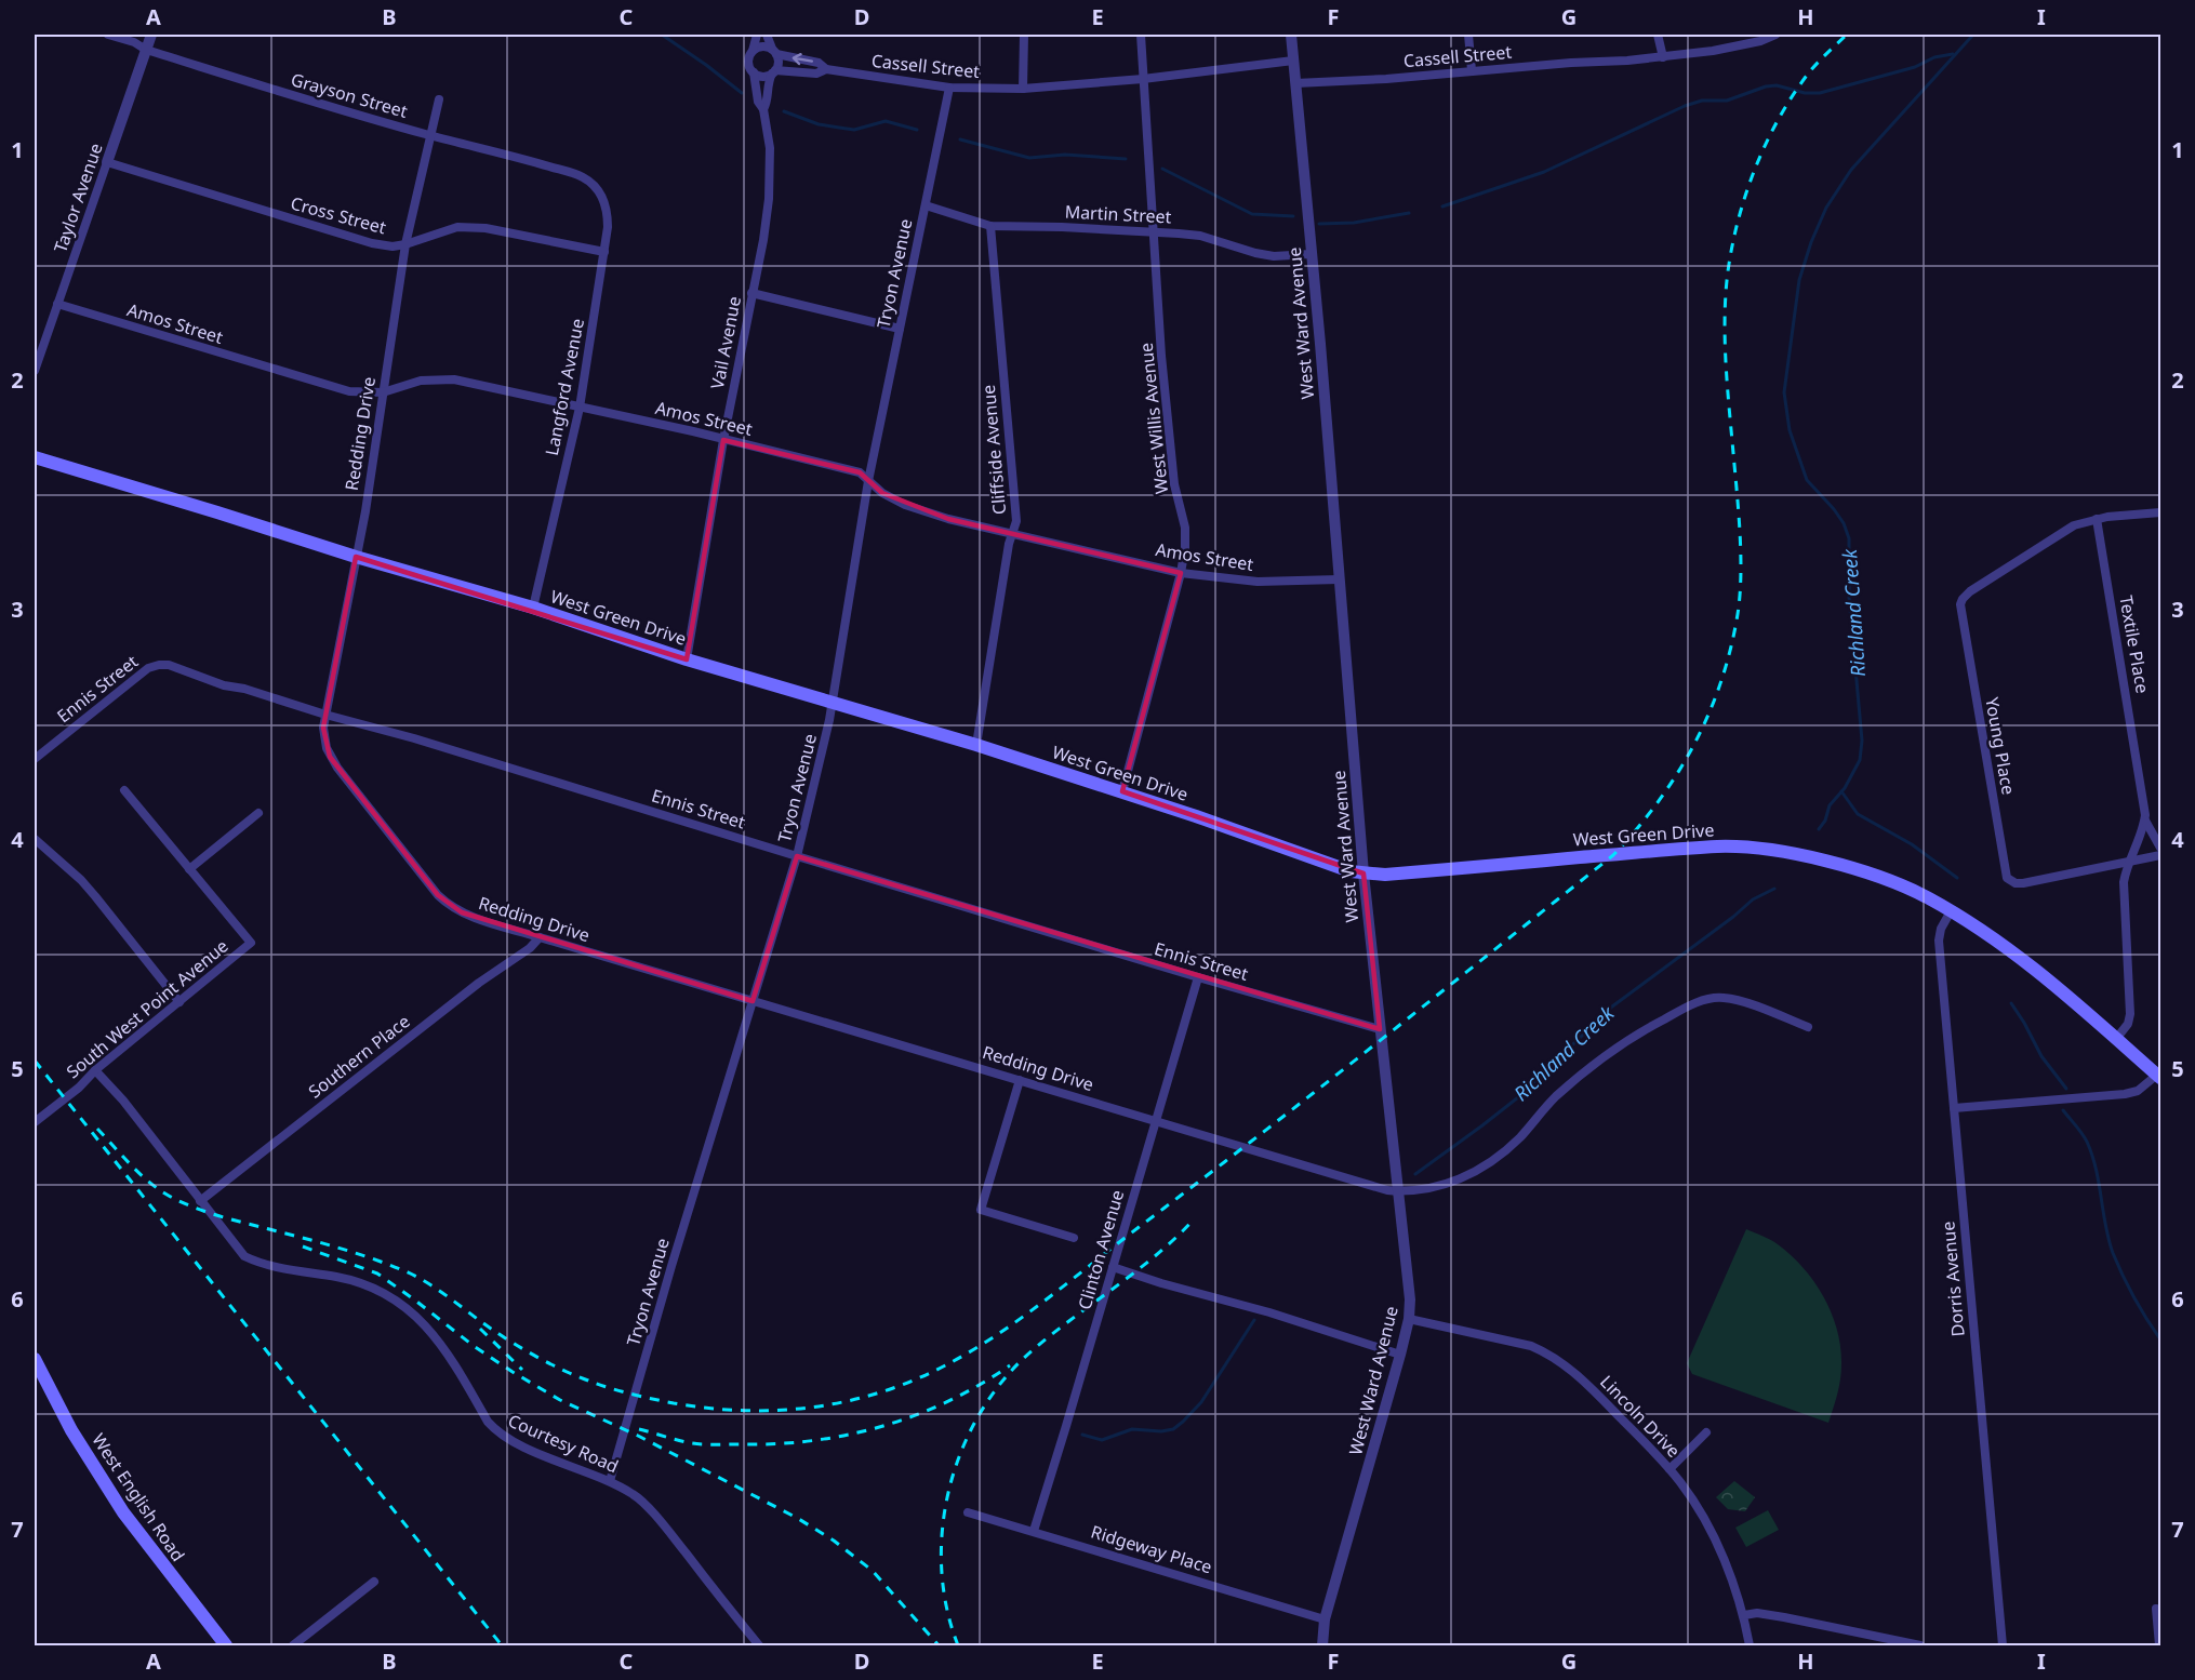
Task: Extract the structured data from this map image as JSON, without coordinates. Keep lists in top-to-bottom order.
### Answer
{
  "streets": {
    "main road": ["West Green Drive", "West English Road"],
    "street": [
      "Cassell Street",
      "Grayson Street",
      "Taylor Avenue",
      "Martin Street",
      "Cross Street",
      "Tryon Avenue",
      "Amos Street",
      "West Ward Avenue",
      "Vail Avenue",
      "Langford Avenue",
      "West Willis Avenue",
      "Redding Drive",
      "Cliffside Avenue",
      "Textile Place",
      "Ennis Street",
      "Young Place",
      "South West Point Avenue",
      "Southern Place",
      "Clinton Avenue",
      "Dorris Avenue",
      "Lincoln Drive",
      "Courtesy Road",
      "Ridgeway Place"
    ]
  },
  "crossings": [
    ["Cassell Street", "Tryon Avenue"],
    ["Cassell Street", "West Ward Avenue"],
    ["Cassell Street", "Vail Avenue"],
    ["Cassell Street", "West Willis Avenue"],
    ["Grayson Street", "Taylor Avenue"],
    ["Grayson Street", "Langford Avenue"],
    ["Grayson Street", "Redding Drive"],
    ["Taylor Avenue", "Cross Street"],
    ["Taylor Avenue", "Amos Street"],
    ["Martin Street", "Tryon Avenue"],
    ["Martin Street", "West Ward Avenue"],
    ["Martin Street", "West Willis Avenue"],
    ["Martin Street", "Cliffside Avenue"],
    ["Cross Street", "Langford Avenue"],
    ["Cross Street", "Redding Drive"],
    ["Tryon Avenue", "Amos Street"],
    ["Tryon Avenue", "Redding Drive"],
    ["Tryon Avenue", "West Green Drive"],
    ["Tryon Avenue", "Ennis Street"],
    ["Tryon Avenue", "Courtesy Road"],
    ["Amos Street", "West Ward Avenue"],
    ["Amos Street", "Vail Avenue"],
    ["Amos Street", "Langford Avenue"],
    ["Amos Street", "West Willis Avenue"],
    ["Amos Street", "Redding Drive"],
    ["Amos Street", "Cliffside Avenue"],
    ["West Ward Avenue", "Redding Drive"],
    ["West Ward Avenue", "West Green Drive"],
    ["West Ward Avenue", "Ennis Street"],
    ["West Ward Avenue", "Lincoln Drive"],
    ["West Ward Avenue", "Ridgeway Place"],
    ["Vail Avenue", "West Green Drive"],
    ["Langford Avenue", "West Green Drive"],
    ["West Willis Avenue", "West Green Drive"],
    ["Redding Drive", "West Green Drive"],
    ["Redding Drive", "Ennis Street"],
    ["Redding Drive", "Southern Place"],
    ["Redding Drive", "Clinton Avenue"],
    ["Cliffside Avenue", "West Green Drive"],
    ["West Green Drive", "Textile Place"],
    ["West Green Drive", "Dorris Avenue"],
    ["Textile Place", "Young Place"],
    ["Ennis Street", "Clinton Avenue"],
    ["South West Point Avenue", "Courtesy Road"],
    ["Southern Place", "Courtesy Road"],
    ["Clinton Avenue", "Ridgeway Place"]
  ],
  "water": ["Richland Creek"],
  "grid": {
    "columns": [
      "A",
      "B",
      "C",
      "D",
      "E",
      "F",
      "G",
      "H",
      "I"
    ],
    "rows": [
      "1",
      "2",
      "3",
      "4",
      "5",
      "6",
      "7"
    ]
  }
}
